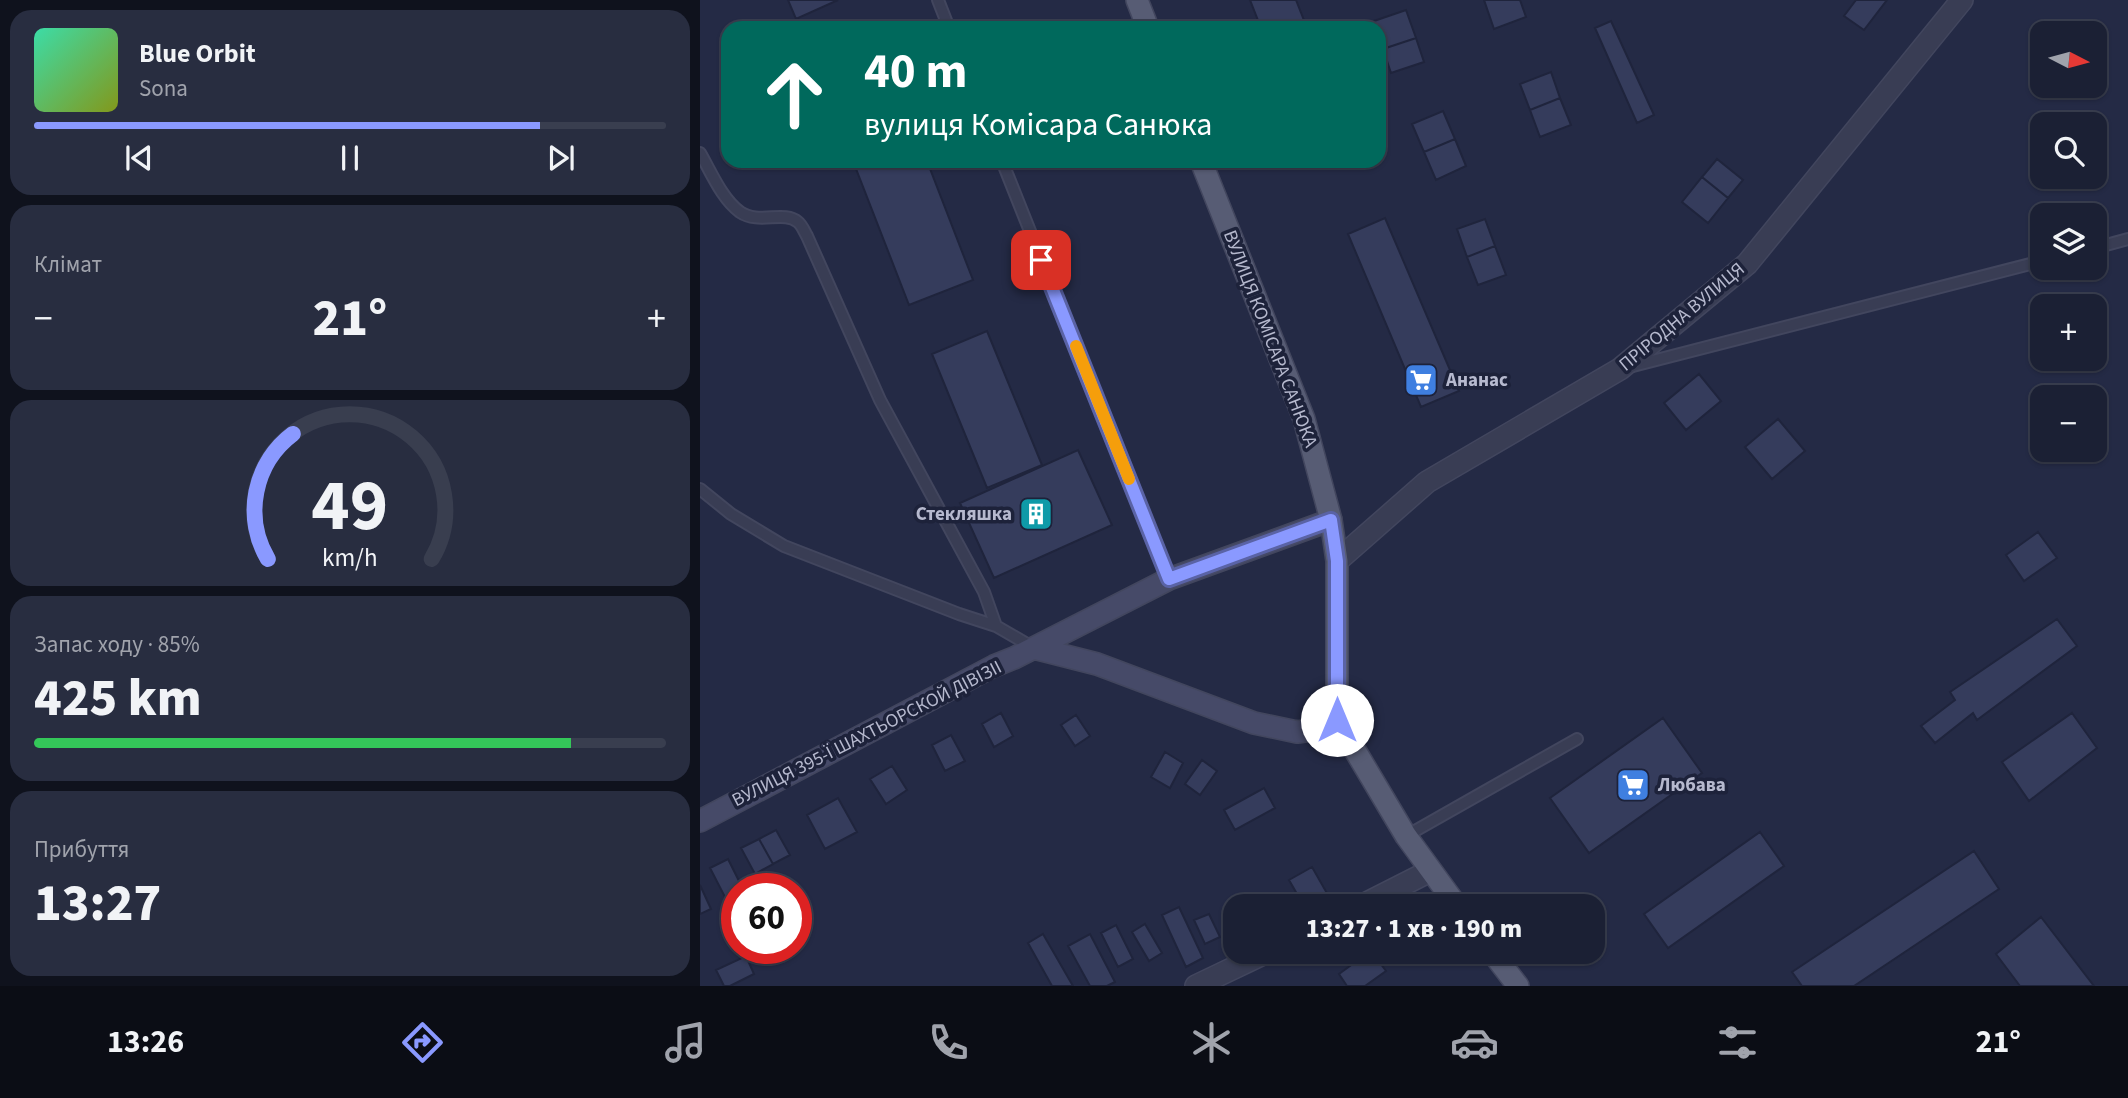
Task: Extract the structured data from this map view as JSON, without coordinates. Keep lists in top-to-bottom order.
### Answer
{
  "streets": {
    "main road": ["ВУЛИЦЯ КОМІСАРА САНЮКА"],
    "street": ["ПРІРОДНА ВУЛИЦЯ", "ВУЛИЦЯ 395-Ї ШАХТЬОРСКОЙ ДІВІЗІІ"]
  },
  "crossings": [
    ["ПРІРОДНА ВУЛИЦЯ", "ВУЛИЦЯ КОМІСАРА САНЮКА"],
    ["ВУЛИЦЯ КОМІСАРА САНЮКА", "ВУЛИЦЯ 395-Ї ШАХТЬОРСКОЙ ДІВІЗІІ"]
  ],
  "places": {
    "supermarket": ["Ананас", "Любава"],
    "building": ["Стекляшка"]
  },
  "north": "right",
  "page": {
    "map_buttons": ["+", "−"],
    "turn": ["40 m", "вулиця Комісара Санюка"],
    "song": ["Blue Orbit", "Sona"],
    "tile": [
      "Клімат",
      ["Запас ходу · 85%", "425 km"],
      ["Прибуття", "13:27"]
    ],
    "heat": ["−", "21°", "+"],
    "limit": "60",
    "trip": "13:27 · 1 хв · 190 m",
    "tabs": ["13:26", "21°"],
    "gauge": ["49", "km/h"]
  }
}
